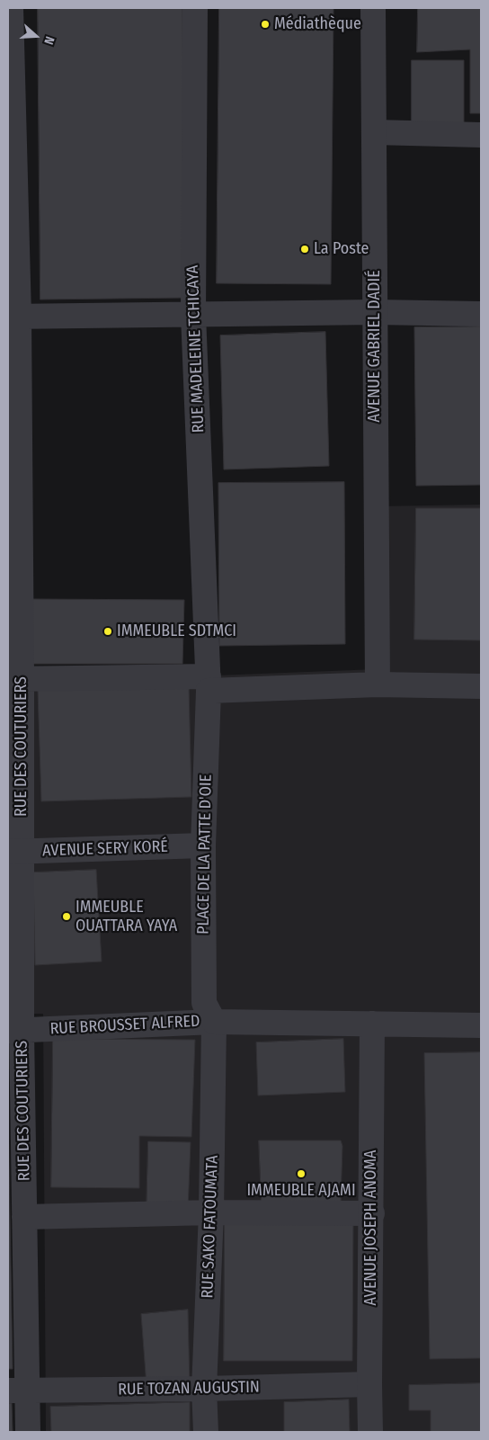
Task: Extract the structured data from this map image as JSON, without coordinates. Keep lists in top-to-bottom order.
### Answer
{
  "streets": {
    "street": [
      "AVENUE GABRIEL DADIÉ",
      "RUE MADELEINE TCHICAYA",
      "RUE DES COUTURIERS",
      "AVENUE SERY KORÉ",
      "PLACE DE LA PATTE D'OIE",
      "RUE BROUSSET ALFRED",
      "RUE SAKO FATOUMATA",
      "AVENUE JOSEPH ANOMA",
      "RUE TOZAN AUGUSTIN"
    ]
  },
  "crossings": [
    ["RUE MADELEINE TCHICAYA", "PLACE DE LA PATTE D'OIE"],
    ["RUE DES COUTURIERS", "AVENUE SERY KORÉ"],
    ["RUE DES COUTURIERS", "RUE BROUSSET ALFRED"],
    ["RUE DES COUTURIERS", "RUE TOZAN AUGUSTIN"],
    ["AVENUE SERY KORÉ", "PLACE DE LA PATTE D'OIE"],
    ["PLACE DE LA PATTE D'OIE", "RUE BROUSSET ALFRED"],
    ["PLACE DE LA PATTE D'OIE", "RUE SAKO FATOUMATA"],
    ["RUE BROUSSET ALFRED", "RUE SAKO FATOUMATA"],
    ["RUE SAKO FATOUMATA", "RUE TOZAN AUGUSTIN"],
    ["AVENUE JOSEPH ANOMA", "RUE TOZAN AUGUSTIN"]
  ],
  "places": [
    "Médiathèque",
    "La Poste",
    "IMMEUBLE SDTMCI",
    "IMMEUBLE OUATTARA YAYA",
    "IMMEUBLE AJAMI"
  ],
  "north": "right"
}
